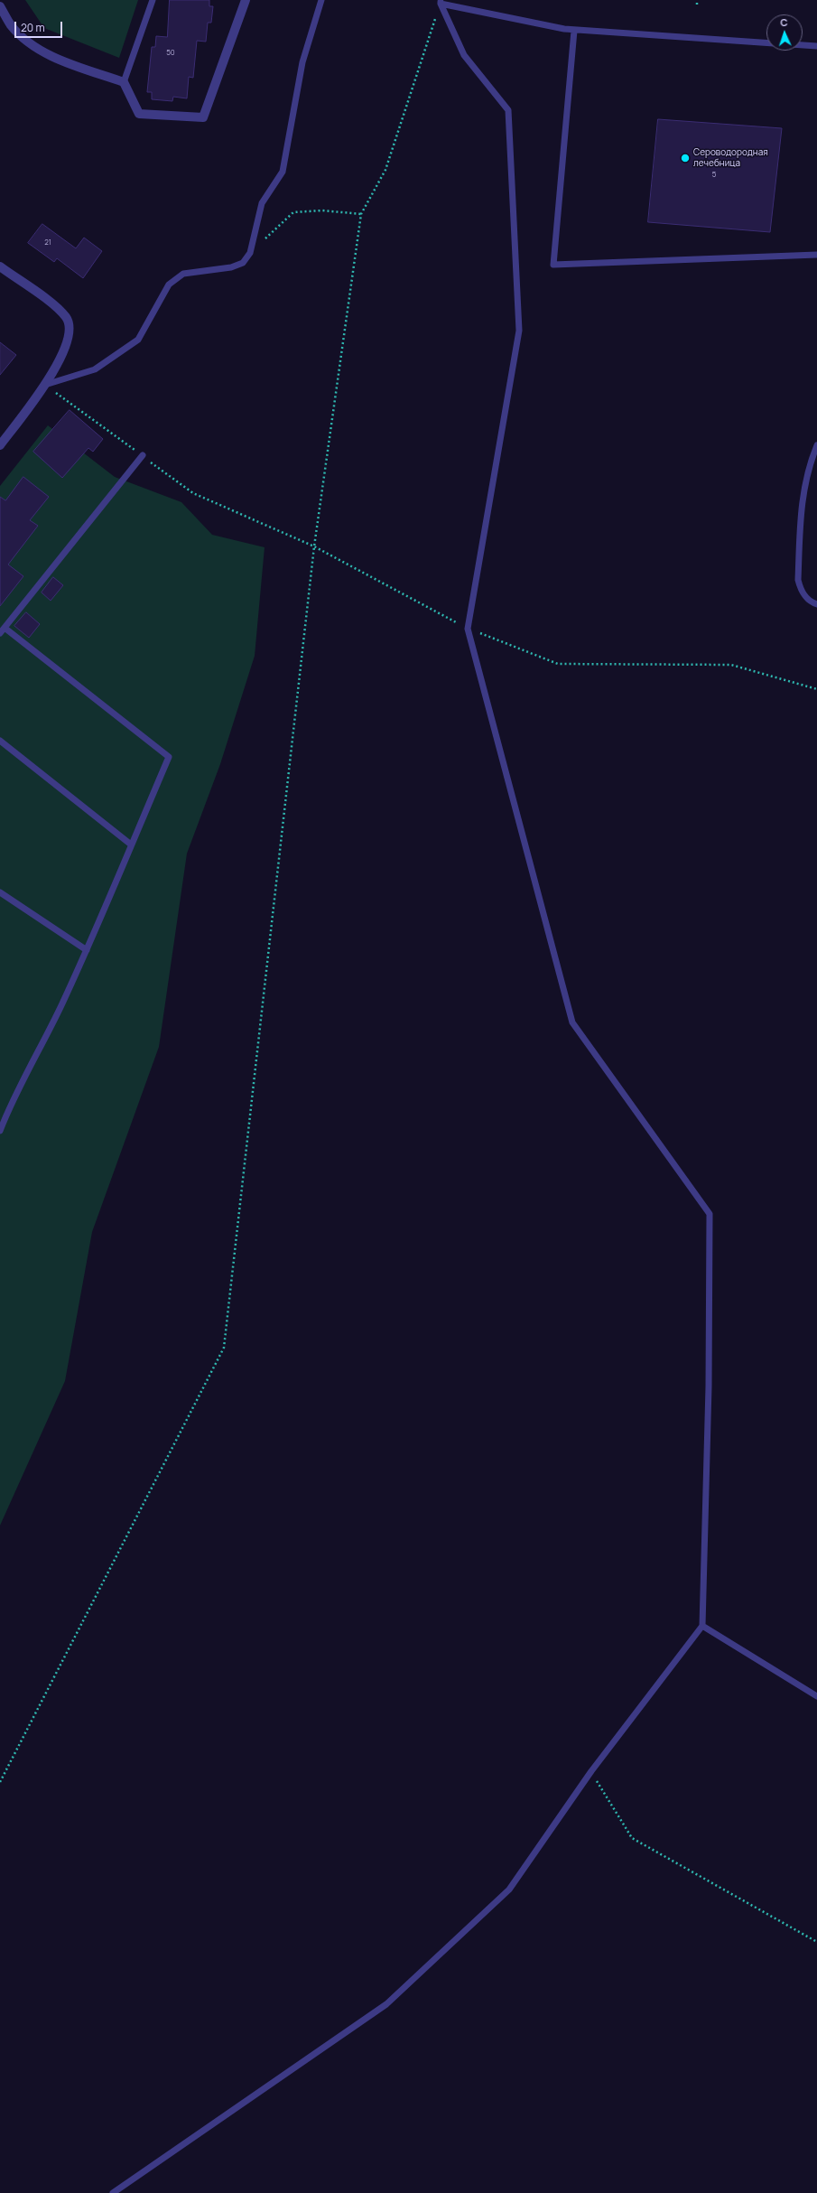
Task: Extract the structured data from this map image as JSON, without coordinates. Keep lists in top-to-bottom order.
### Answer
{
  "places": ["Сероводородная лечебница"],
  "house_numbers": ["50", "5", "21"],
  "scale_bar": "20 m",
  "north": "top"
}
